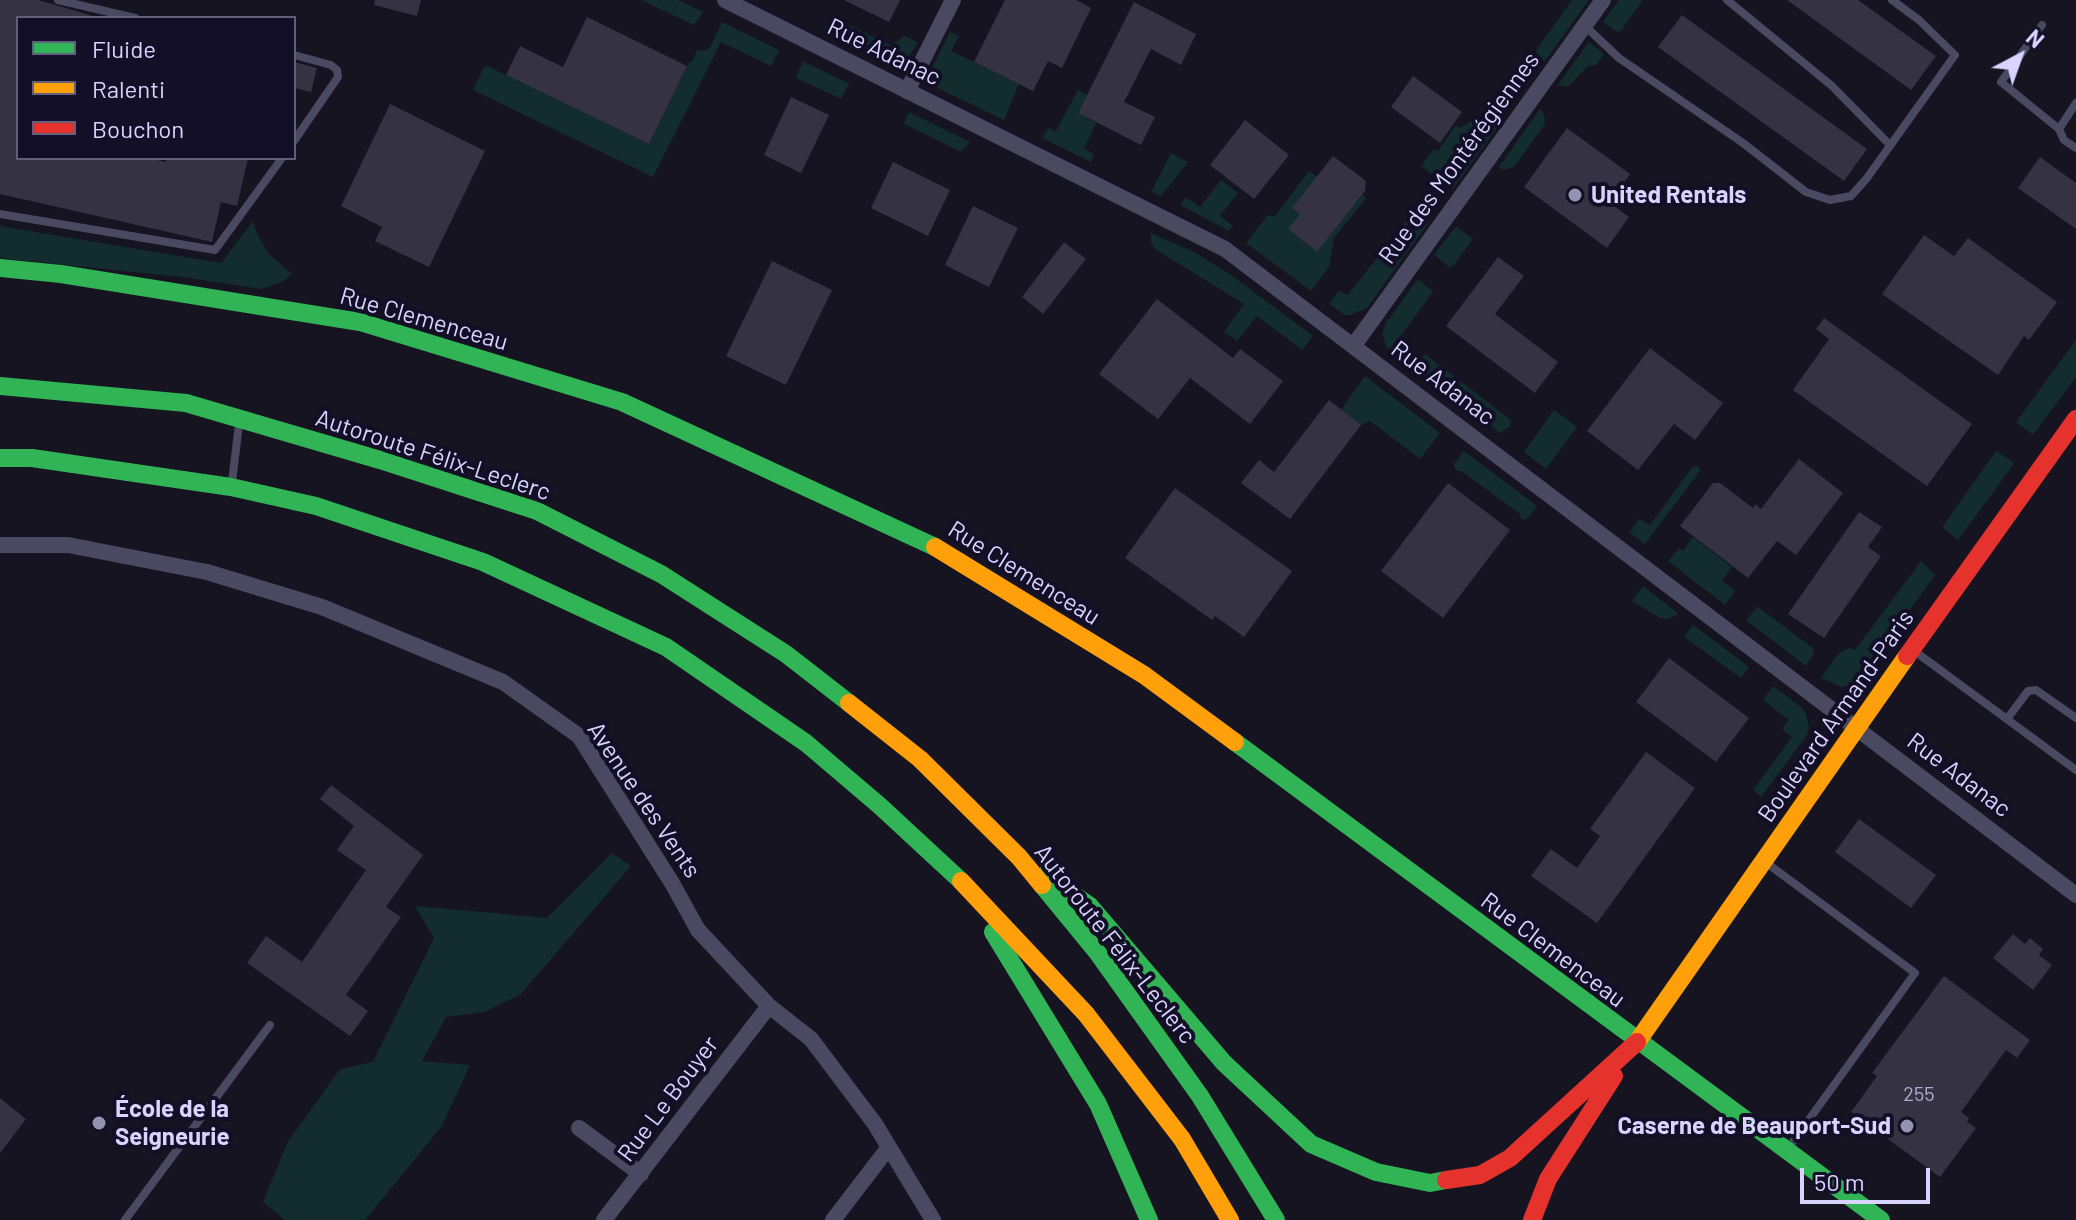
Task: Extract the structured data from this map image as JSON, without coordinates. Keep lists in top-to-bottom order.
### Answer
{
  "streets": {
    "main road": ["Rue Clemenceau", "Autoroute Félix-Leclerc", "Boulevard Armand-Paris"],
    "street": [
      "Rue Adanac",
      "Rue des Montérégiennes",
      "Avenue des Vents",
      "Rue Le Bouyer"
    ]
  },
  "crossings": [
    ["Rue Adanac", "Rue des Montérégiennes"],
    ["Rue Adanac", "Boulevard Armand-Paris"],
    ["Rue Clemenceau", "Boulevard Armand-Paris"],
    ["Avenue des Vents", "Rue Le Bouyer"]
  ],
  "places": ["United Rentals", "École de la Seigneurie", "Caserne de Beauport-Sud"],
  "house_numbers": ["255"],
  "legend": ["Fluide", "Ralenti", "Bouchon"],
  "scale_bar": "50 m",
  "north": "top right"
}
